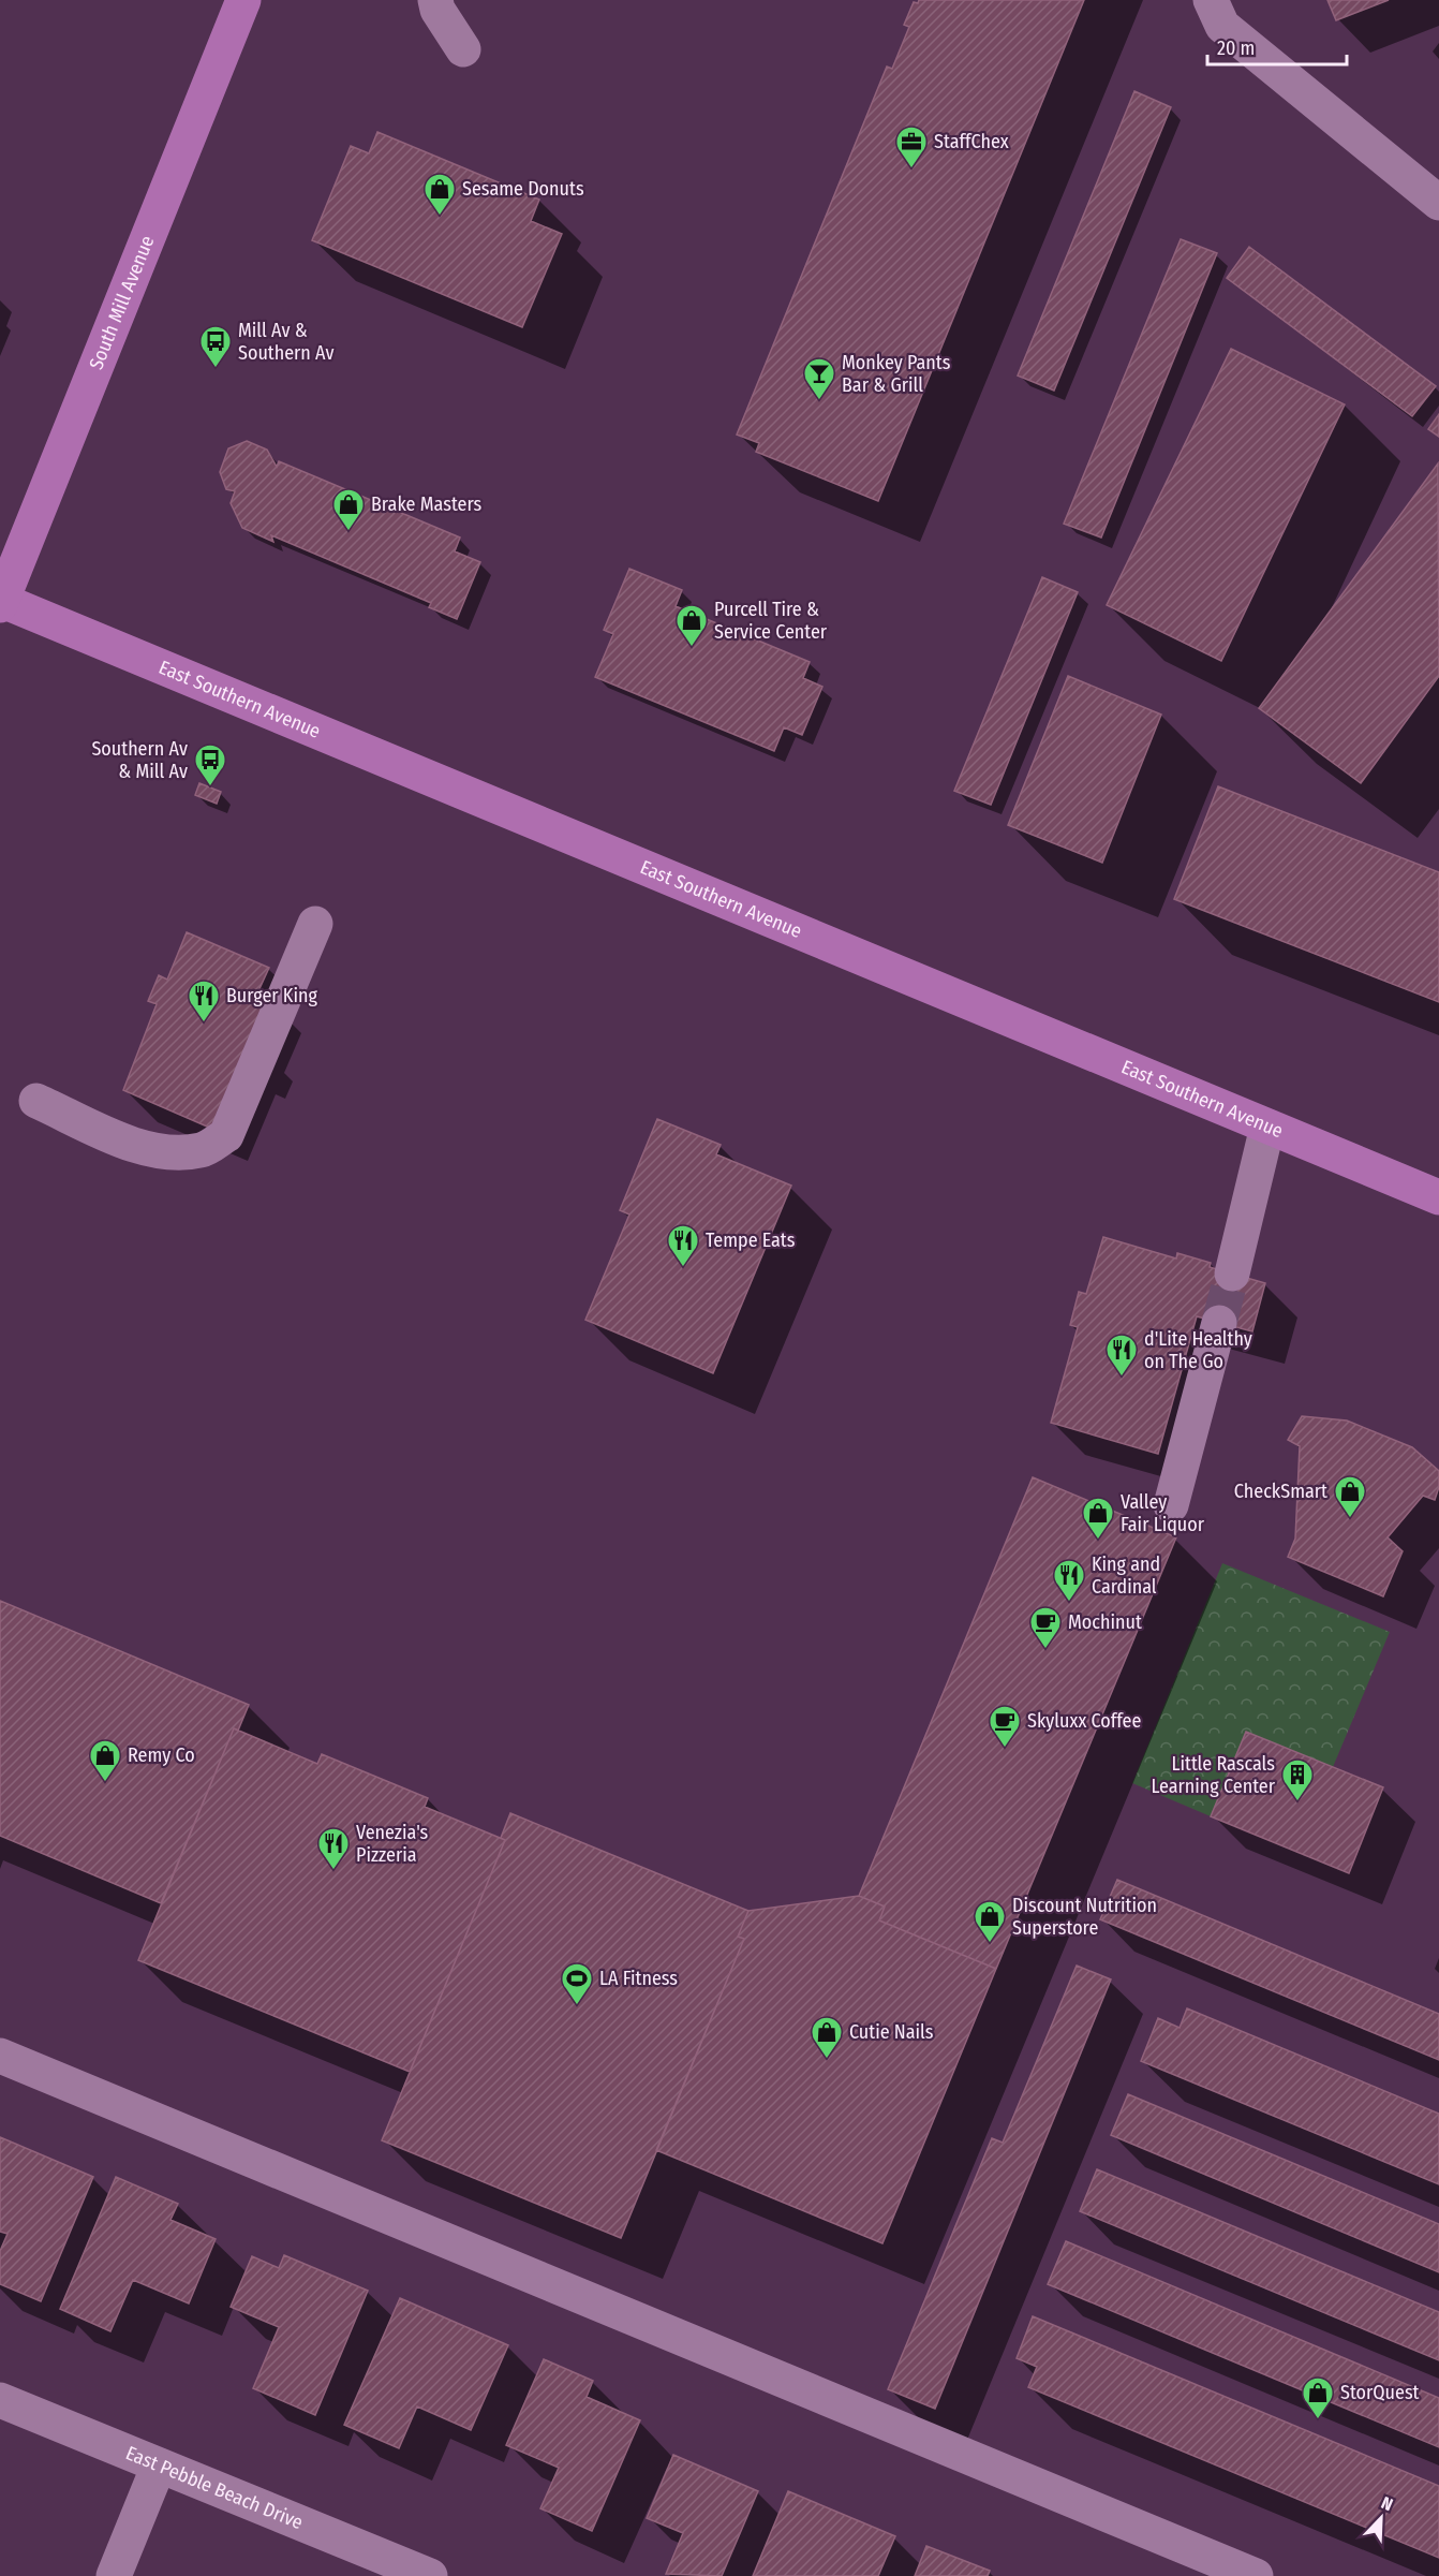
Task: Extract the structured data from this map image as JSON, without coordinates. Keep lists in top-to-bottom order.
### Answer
{
  "streets": {
    "main road": ["South Mill Avenue", "East Southern Avenue"],
    "street": ["East Pebble Beach Drive"]
  },
  "crossings": [
    ["South Mill Avenue", "East Southern Avenue"]
  ],
  "places": {
    "office": ["StaffChex"],
    "shop": [
      "Sesame Donuts",
      "Brake Masters",
      "Purcell Tire & Service Center",
      "CheckSmart",
      "Valley Fair Liquor",
      "Remy Co",
      "Discount Nutrition Superstore",
      "Cutie Nails",
      "StorQuest"
    ],
    "bus stop": ["Mill Av & Southern Av", "Southern Av & Mill Av"],
    "bar": ["Monkey Pants Bar & Grill"],
    "restaurant": [
      "Burger King",
      "Tempe Eats",
      "d'Lite Healthy on The Go",
      "King and Cardinal",
      "Venezia's Pizzeria"
    ],
    "cafe": ["Mochinut", "Skyluxx Coffee"],
    "building": ["Little Rascals Learning Center"],
    "sports": ["LA Fitness"]
  },
  "scale_bar": "20 m",
  "north": "top right"
}
